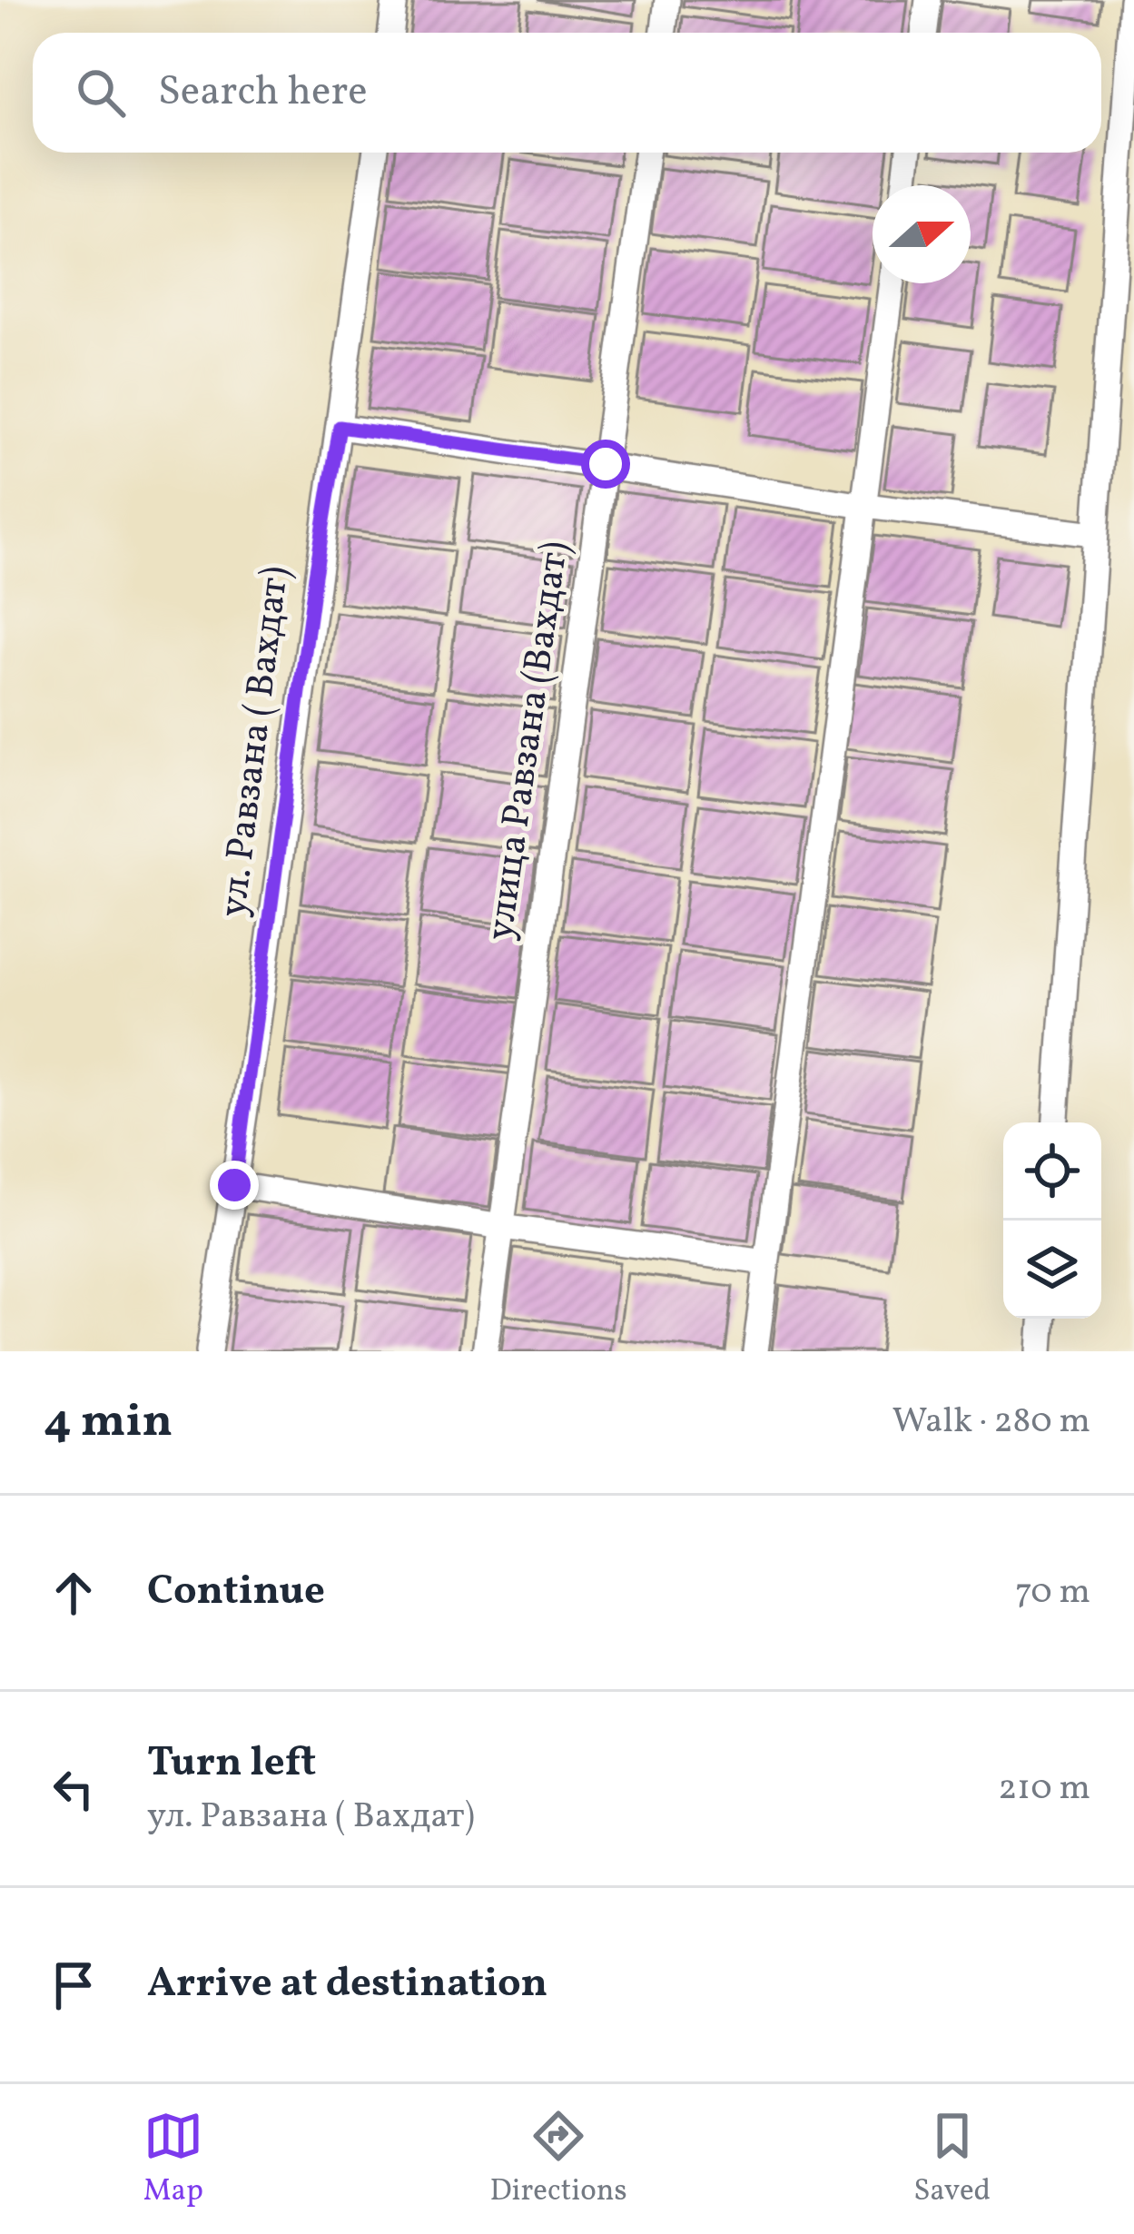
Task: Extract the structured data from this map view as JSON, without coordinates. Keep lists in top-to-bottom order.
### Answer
{
  "streets": {
    "street": ["улица Равзана (Вахдат)", "ул. Равзана ( Вахдат)"]
  },
  "north": "right",
  "page": {
    "search": "Search here",
    "heading": ["4 min", "Walk · 280 m"],
    "list": [
      ["Continue", "70 m"],
      ["Turn left", "ул. Равзана ( Вахдат)", "210 m"],
      "Arrive at destination"
    ],
    "nav": ["Map", "Directions", "Saved"]
  }
}
